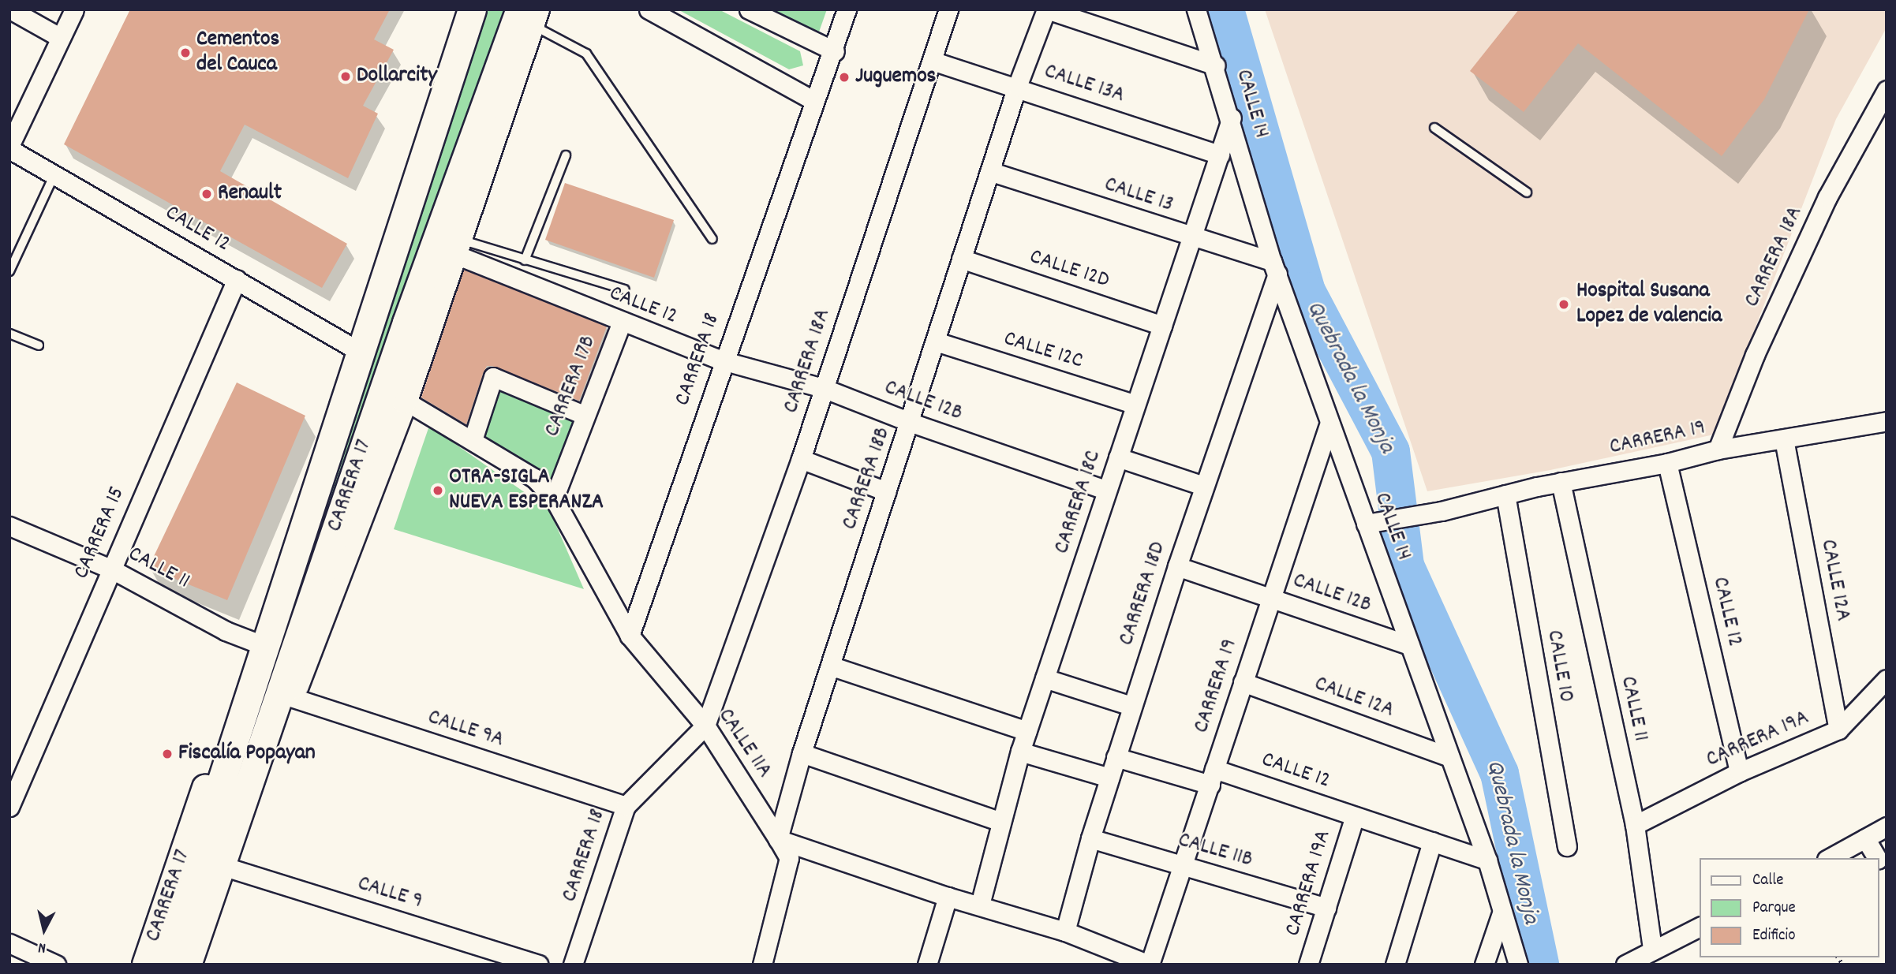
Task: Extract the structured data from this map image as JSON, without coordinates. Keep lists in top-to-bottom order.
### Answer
{
  "streets": {
    "main road": ["CARRERA 17"],
    "street": [
      "CALLE 13A",
      "CALLE 14",
      "CALLE 13",
      "CALLE 12",
      "CARRERA 18A",
      "CALLE 12D",
      "CALLE 12C",
      "CARRERA 18",
      "CARRERA 17B",
      "CALLE 12B",
      "CARRERA 19",
      "CARRERA 18B",
      "CARRERA 18C",
      "CARRERA 15",
      "CALLE 11",
      "CALLE 12A",
      "CARRERA 18D",
      "CALLE 10",
      "CALLE 9A",
      "CARRERA 19A",
      "CALLE 11A",
      "CALLE 11B",
      "CALLE 9"
    ]
  },
  "crossings": [
    ["CALLE 13A", "CARRERA 18A"],
    ["CALLE 13A", "CARRERA 18B"],
    ["CALLE 13A", "CARRERA 18C"],
    ["CALLE 14", "CALLE 13"],
    ["CALLE 14", "CALLE 12"],
    ["CALLE 14", "CALLE 12B"],
    ["CALLE 14", "CARRERA 19"],
    ["CALLE 14", "CARRERA 18C"],
    ["CALLE 14", "CALLE 12A"],
    ["CALLE 14", "CARRERA 18D"],
    ["CALLE 13", "CARRERA 18B"],
    ["CALLE 13", "CARRERA 18C"],
    ["CALLE 13", "CARRERA 18D"],
    ["CALLE 12", "CARRERA 18"],
    ["CALLE 12", "CARRERA 17B"],
    ["CALLE 12", "CALLE 12B"],
    ["CALLE 12", "CARRERA 19"],
    ["CALLE 12", "CARRERA 17"],
    ["CALLE 12", "CARRERA 15"],
    ["CALLE 12", "CARRERA 18D"],
    ["CALLE 12", "CARRERA 19A"],
    ["CARRERA 18A", "CARRERA 18"],
    ["CARRERA 18A", "CALLE 12B"],
    ["CARRERA 18A", "CARRERA 19"],
    ["CARRERA 18A", "CALLE 11A"],
    ["CALLE 12D", "CARRERA 18B"],
    ["CALLE 12D", "CARRERA 18C"],
    ["CALLE 12C", "CARRERA 18B"],
    ["CALLE 12C", "CARRERA 18C"],
    ["CARRERA 18", "CALLE 12B"],
    ["CARRERA 18", "CALLE 9A"],
    ["CARRERA 18", "CALLE 11A"],
    ["CARRERA 17B", "CALLE 11A"],
    ["CALLE 12B", "CARRERA 19"],
    ["CALLE 12B", "CARRERA 18B"],
    ["CALLE 12B", "CARRERA 18C"],
    ["CALLE 12B", "CARRERA 18D"],
    ["CARRERA 19", "CALLE 11"],
    ["CARRERA 19", "CALLE 12A"],
    ["CARRERA 19", "CALLE 10"],
    ["CARRERA 19", "CALLE 11B"],
    ["CARRERA 18B", "CALLE 11A"],
    ["CARRERA 17", "CALLE 11"],
    ["CARRERA 15", "CALLE 11"],
    ["CALLE 11", "CARRERA 19A"],
    ["CALLE 12A", "CARRERA 19A"],
    ["CARRERA 18D", "CALLE 11B"],
    ["CARRERA 19A", "CALLE 11B"]
  ],
  "water": ["Quebrada la Monja"],
  "places": [
    "Cementos del Cauca",
    "Dollarcity",
    "Juguemos",
    "Renault",
    "Hospital Susana Lopez de valencia",
    "OTRA-SIGLA NUEVA ESPERANZA",
    "Fiscalía Popayan"
  ],
  "legend": ["Calle", "Parque", "Edificio"],
  "north": "bottom"
}
